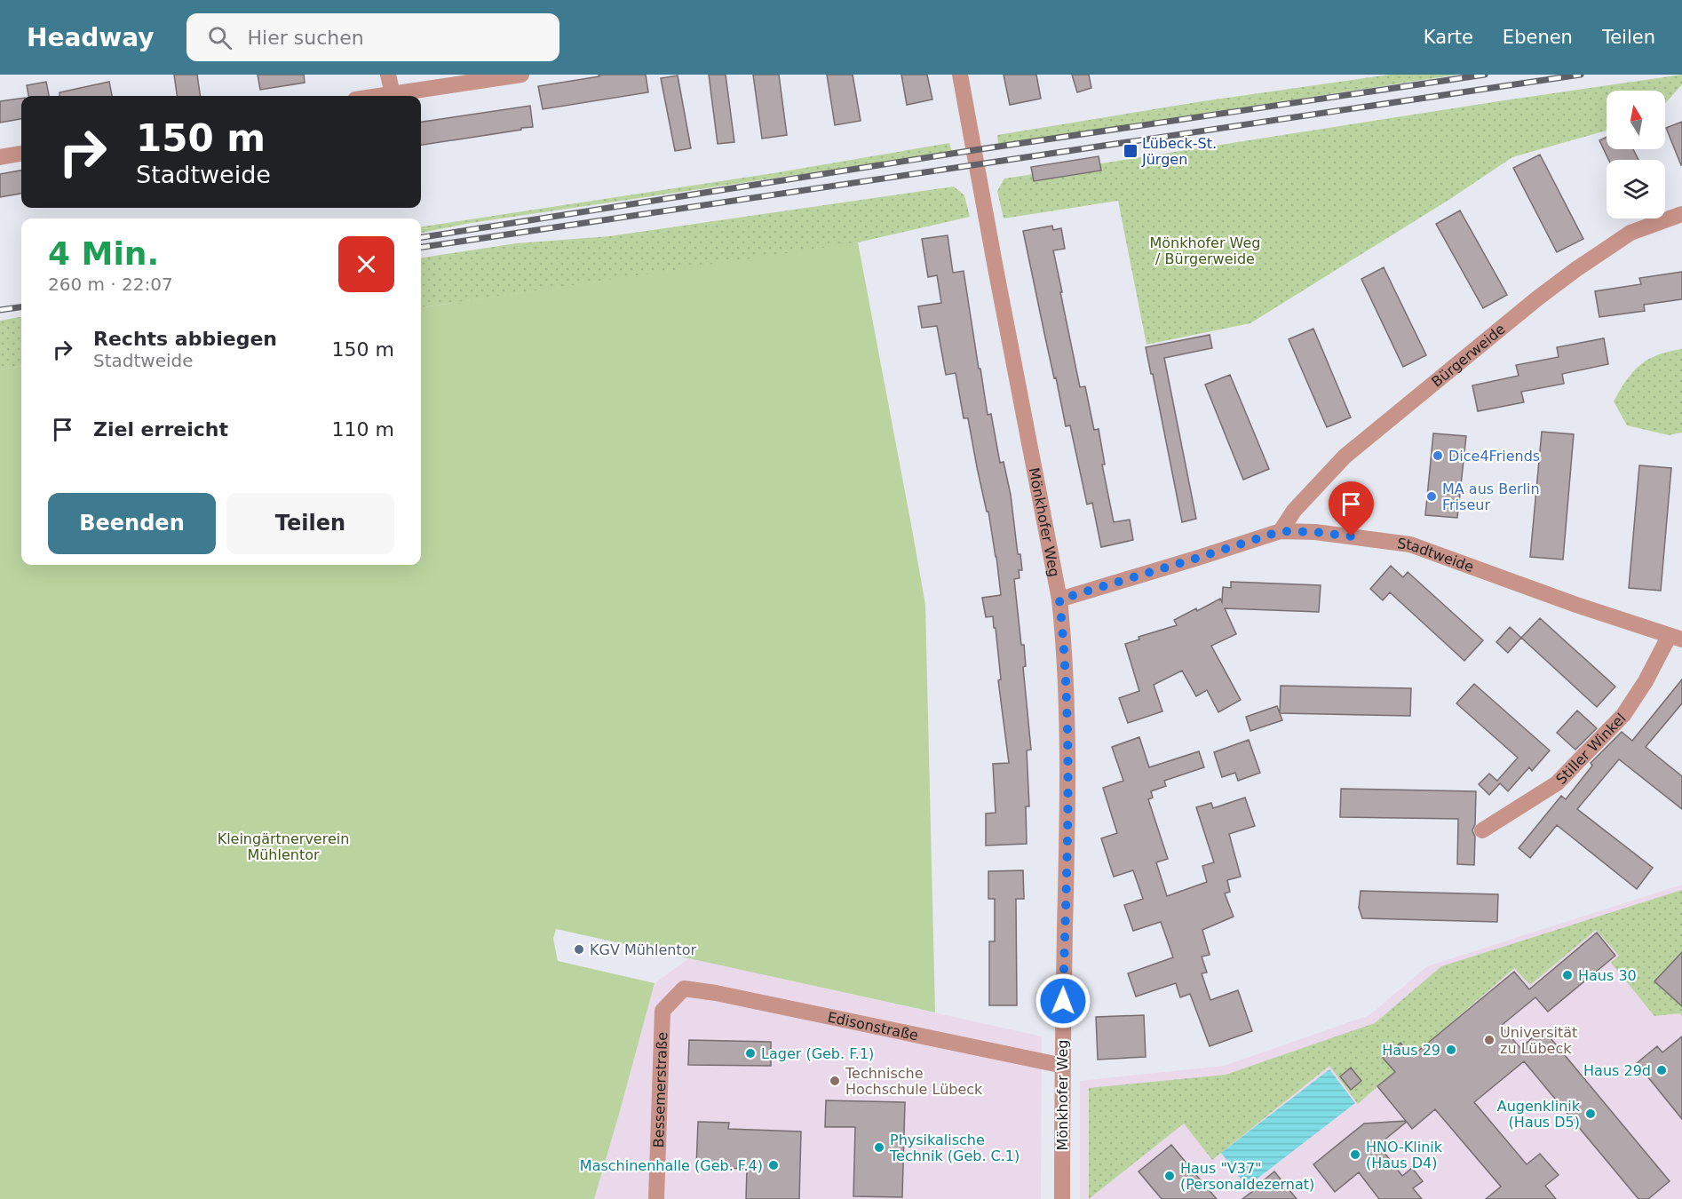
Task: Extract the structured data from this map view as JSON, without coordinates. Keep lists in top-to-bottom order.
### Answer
{
  "streets": {
    "street": [
      "Bürgerweide",
      "Mönkhofer Weg",
      "Stadtweide",
      "Stiller Winkel",
      "Edisonstraße",
      "Bessemerstraße"
    ]
  },
  "crossings": [
    ["Bürgerweide", "Stadtweide"],
    ["Mönkhofer Weg", "Stadtweide"],
    ["Mönkhofer Weg", "Edisonstraße"],
    ["Stadtweide", "Stiller Winkel"],
    ["Edisonstraße", "Bessemerstraße"]
  ],
  "parks": ["Mönkhofer Weg / Bürgerweide", "Kleingärtnerverein Mühlentor"],
  "places": {
    "transit": ["Lübeck-St. Jürgen"],
    "other": [
      "Dice4Friends",
      "MA aus Berlin Friseur",
      "KGV Mühlentor",
      "Haus 30",
      "Universität zu Lübeck",
      "Haus 29",
      "Lager (Geb. F.1)",
      "Haus 29d",
      "Technische Hochschule Lübeck",
      "Augenklinik (Haus D5)",
      "Physikalische Technik (Geb. C.1)",
      "HNO-Klinik (Haus D4)",
      "Maschinenhalle (Geb. F.4)",
      "Haus \"V37\" (Personaldezernat)"
    ]
  },
  "north": "top",
  "page": {
    "header": "Headway",
    "search": "Hier suchen",
    "nav": ["Karte", "Ebenen", "Teilen"],
    "turn": ["150 m", "Stadtweide"],
    "heading": ["4 Min.", "260 m · 22:07"],
    "list": [
      {
        "name": "Rechts abbiegen",
        "note": "Stadtweide",
        "value": "150 m"
      },
      {
        "name": "Ziel erreicht",
        "value": "110 m"
      }
    ],
    "buttons": ["Beenden", "Teilen"]
  }
}
